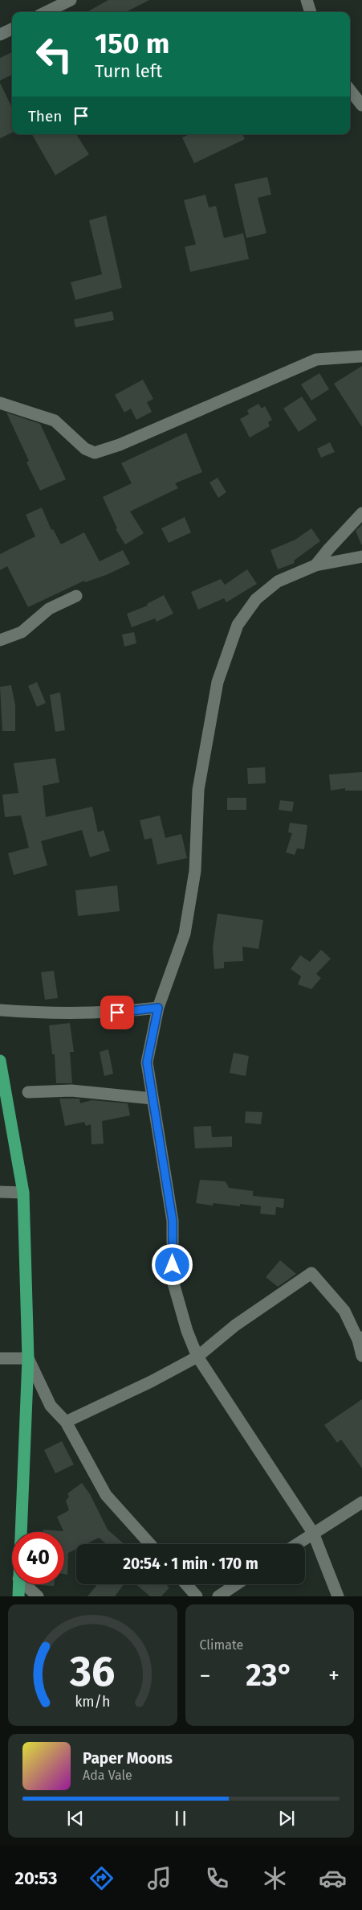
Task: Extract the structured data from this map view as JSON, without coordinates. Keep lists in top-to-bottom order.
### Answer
{
  "page": {
    "turn": ["150 m", "Turn left"],
    "then": "Then",
    "limit": "40",
    "trip": "20:54 · 1 min · 170 m",
    "tile": "Climate",
    "heat": ["−", "23°", "+"],
    "song": ["Paper Moons", "Ada Vale"],
    "tabs": "20:53",
    "gauge": ["36", "km/h"]
  }
}
